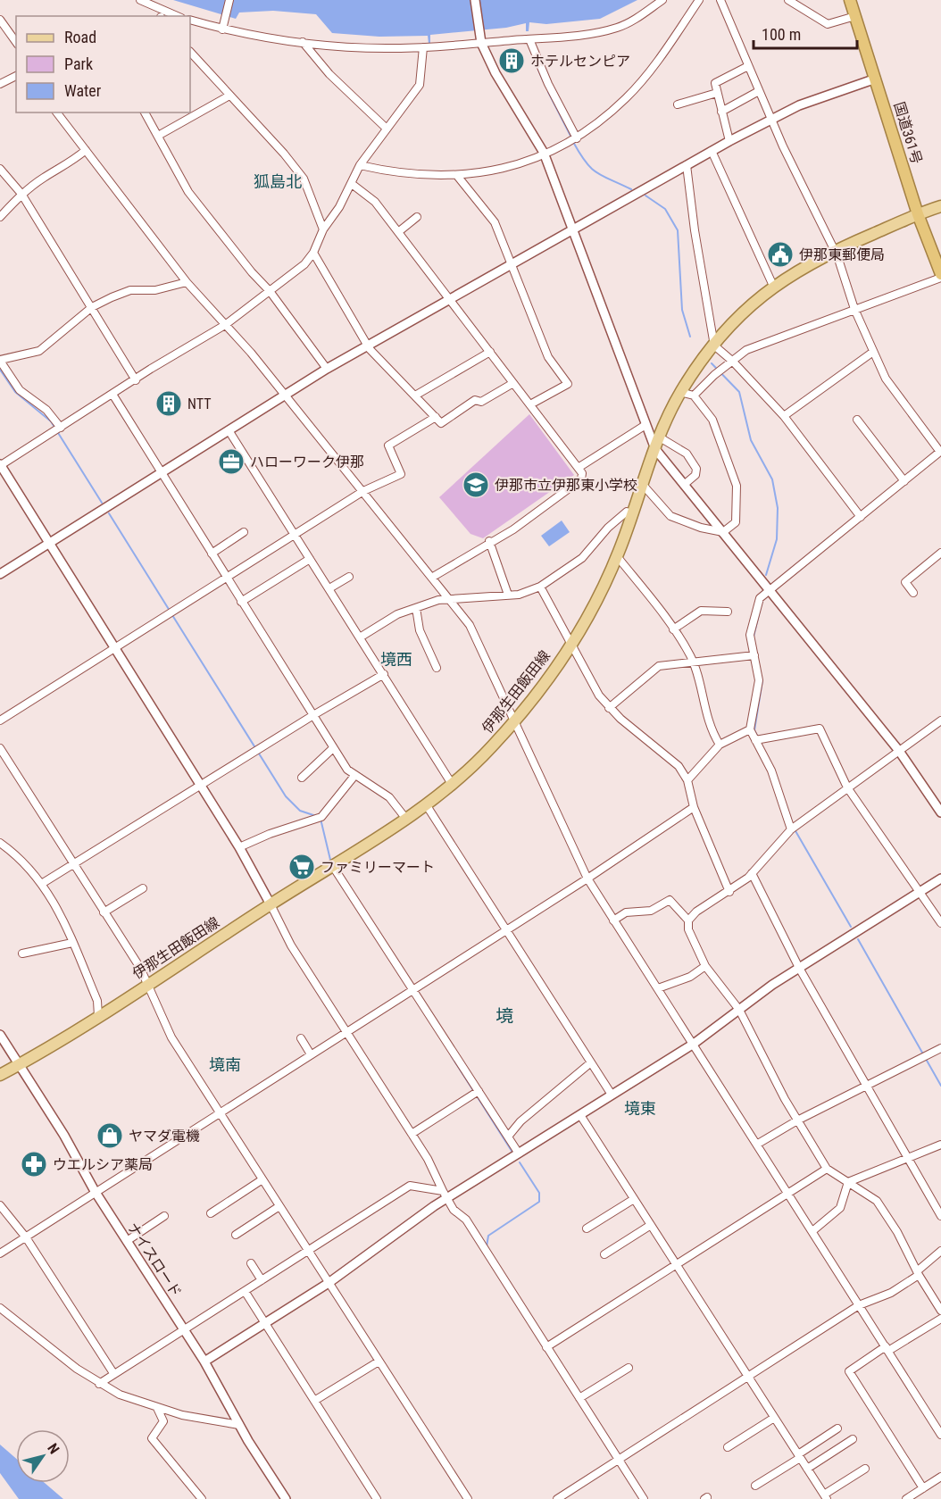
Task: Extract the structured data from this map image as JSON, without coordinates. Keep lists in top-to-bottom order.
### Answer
{
  "streets": {
    "highway": ["国道361号"],
    "main road": ["伊那生田飯田線"],
    "street": ["ナイスロード"]
  },
  "crossings": [
    ["国道361号", "伊那生田飯田線"],
    ["伊那生田飯田線", "ナイスロード"]
  ],
  "districts": [
    "狐島北",
    "境西",
    "境",
    "境南",
    "境東"
  ],
  "places": {
    "building": ["ホテルセンピア", "NTT"],
    "public building": ["伊那東郵便局"],
    "office": ["ハローワーク伊那"],
    "school or university": ["伊那市立伊那東小学校"],
    "supermarket": ["ファミリーマート"],
    "shop": ["ヤマダ電機"],
    "pharmacy": ["ウエルシア薬局"]
  },
  "legend": ["Road", "Park", "Water"],
  "scale_bar": "100 m",
  "north": "top right"
}
